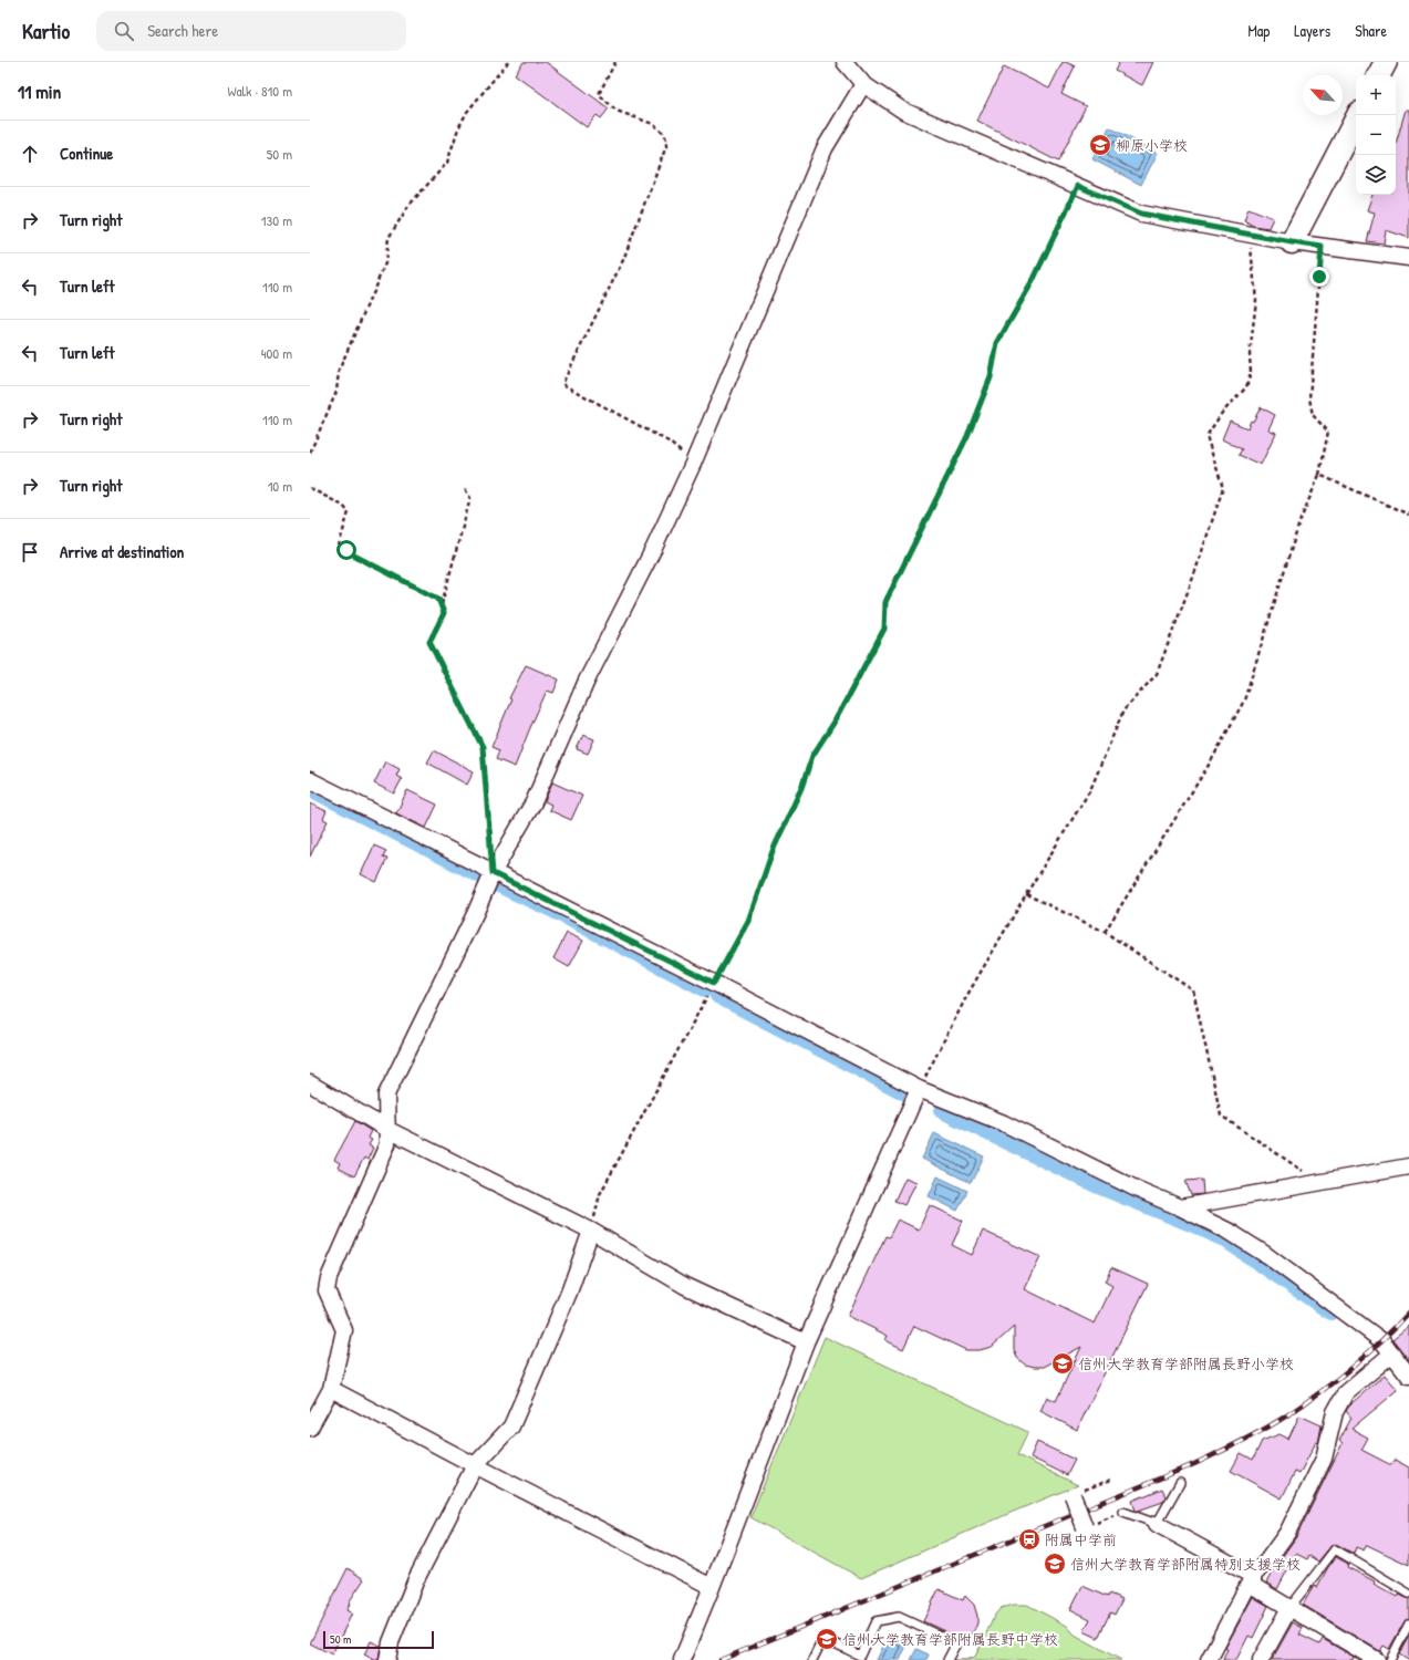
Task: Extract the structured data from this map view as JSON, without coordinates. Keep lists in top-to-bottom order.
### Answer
{
  "places": {
    "school or university": [
      "柳原小学校",
      "信州大学教育学部附属長野小学校",
      "信州大学教育学部附属特別支援学校",
      "信州大学教育学部附属長野中学校"
    ],
    "station": ["附属中学前"]
  },
  "scale_bar": "50 m",
  "north": "top left",
  "page": {
    "header": "Kartio",
    "search": "Search here",
    "nav": ["Map", "Layers", "Share"],
    "heading": ["11 min", "Walk · 810 m"],
    "map_buttons": ["+", "−"],
    "list": [
      ["Continue", "50 m"],
      ["Turn right", "130 m"],
      ["Turn left", "110 m"],
      ["Turn left", "400 m"],
      ["Turn right", "110 m"],
      ["Turn right", "10 m"],
      "Arrive at destination"
    ],
    "scale": "50 m"
  }
}
